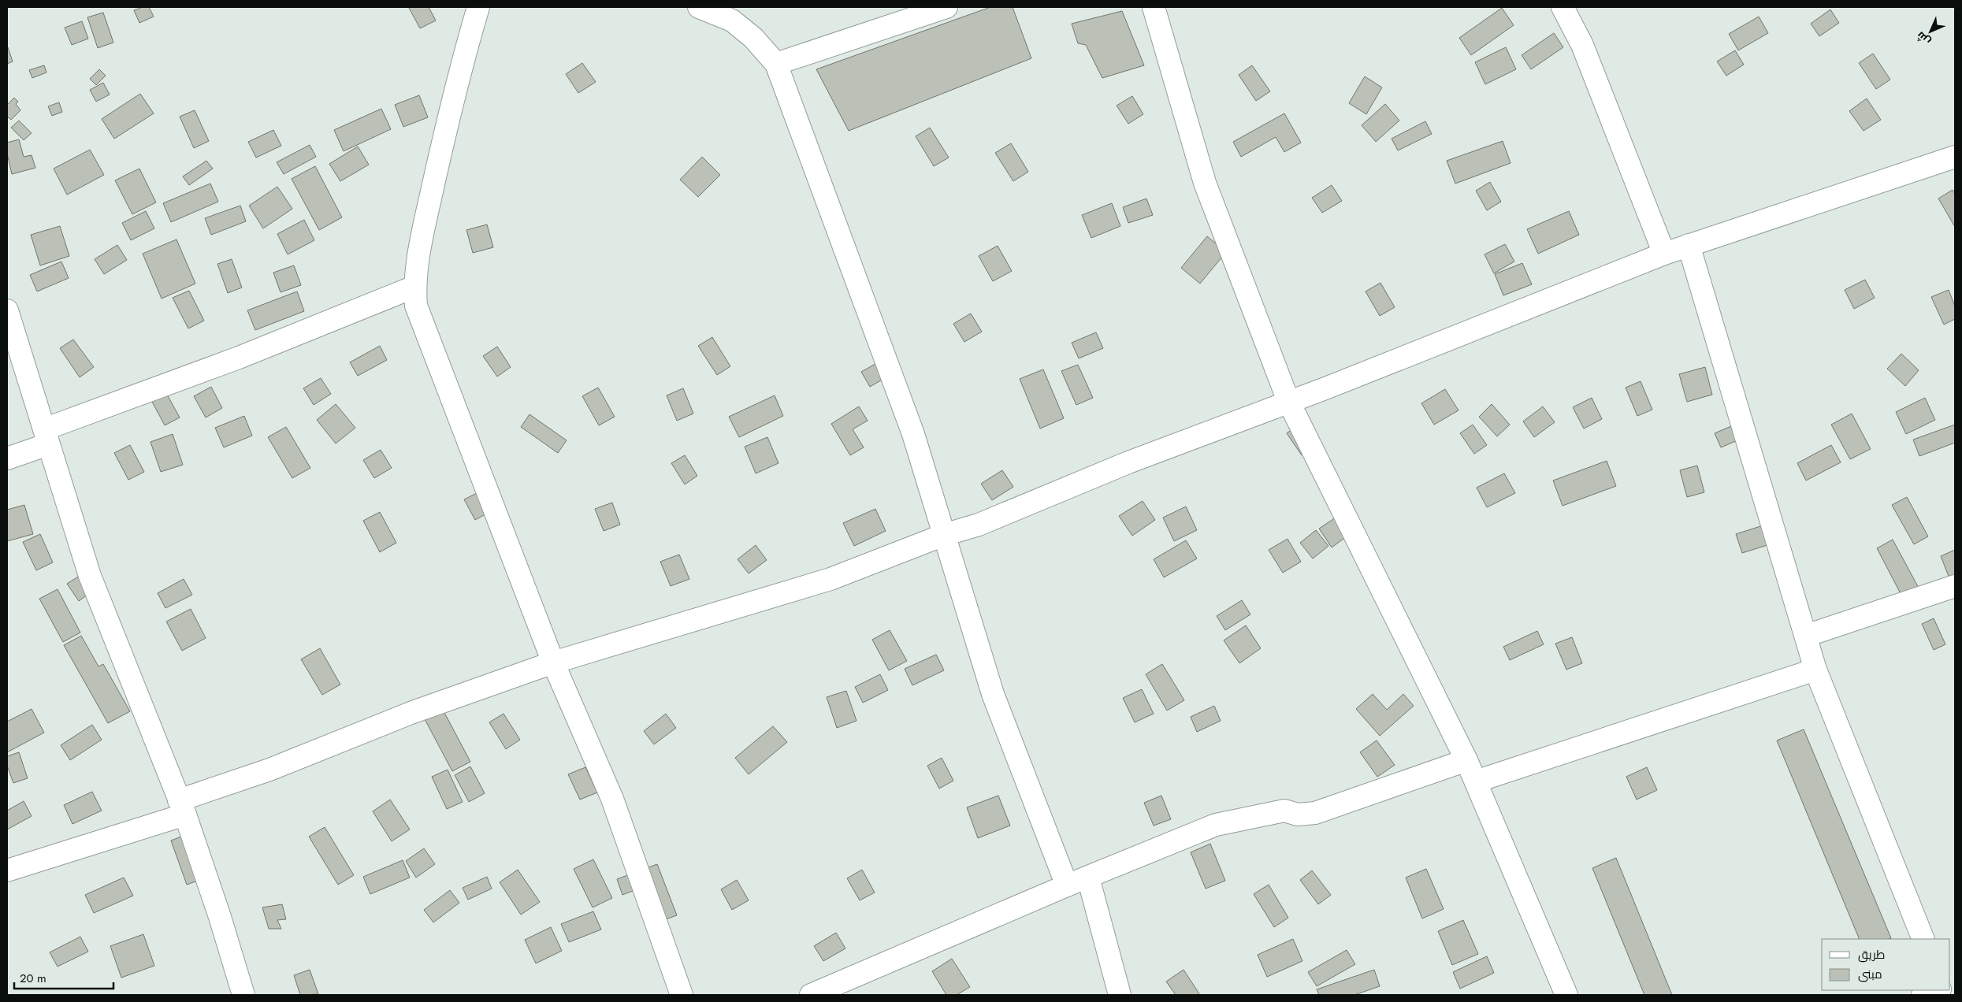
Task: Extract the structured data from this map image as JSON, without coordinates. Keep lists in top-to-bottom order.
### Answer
{
  "legend": ["طريق", "مبنى"],
  "scale_bar": "20 m",
  "north": "bottom left"
}
